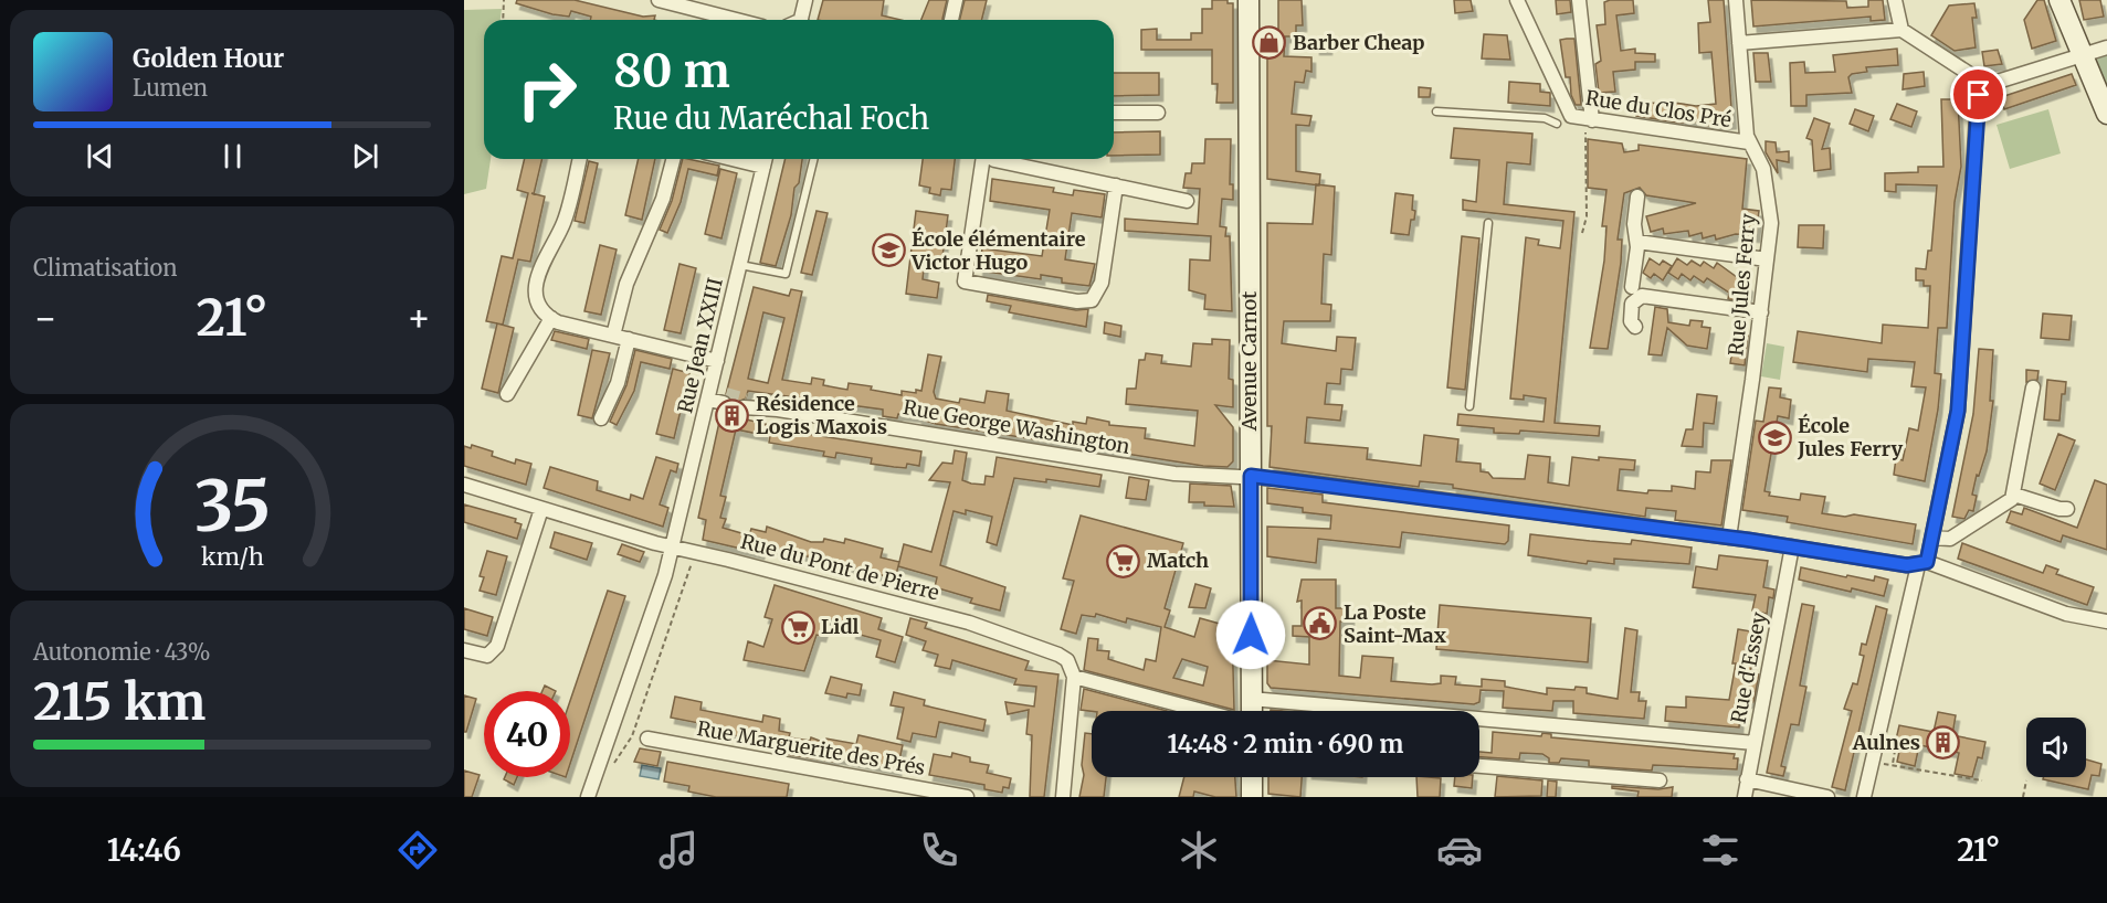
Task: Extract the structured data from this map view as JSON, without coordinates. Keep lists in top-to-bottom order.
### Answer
{
  "streets": {
    "street": [
      "Rue du Clos Pré",
      "Rue Jules Ferry",
      "Rue Jean XXIII",
      "Avenue Carnot",
      "Rue George Washington",
      "Rue du Pont de Pierre",
      "Rue d'Essey",
      "Rue Marguerite des Prés"
    ]
  },
  "crossings": [
    ["Rue du Clos Pré", "Rue Jules Ferry"],
    ["Rue Jules Ferry", "Rue George Washington"],
    ["Rue Jean XXIII", "Rue du Pont de Pierre"],
    ["Avenue Carnot", "Rue George Washington"],
    ["Rue George Washington", "Rue d'Essey"]
  ],
  "places": {
    "shop": ["Barber Cheap"],
    "school or university": ["École élémentaire Victor Hugo", "École Jules Ferry"],
    "building": ["Résidence Logis Maxois", "Aulnes"],
    "supermarket": ["Match", "Lidl"],
    "public building": ["La Poste Saint-Max"]
  },
  "page": {
    "turn": ["80 m", "Rue du Maréchal Foch"],
    "song": ["Golden Hour", "Lumen"],
    "tile": [
      "Climatisation",
      ["Autonomie · 43%", "215 km"]
    ],
    "heat": ["−", "21°", "+"],
    "limit": "40",
    "trip": "14:48 · 2 min · 690 m",
    "tabs": ["14:46", "21°"],
    "gauge": ["35", "km/h"]
  }
}
